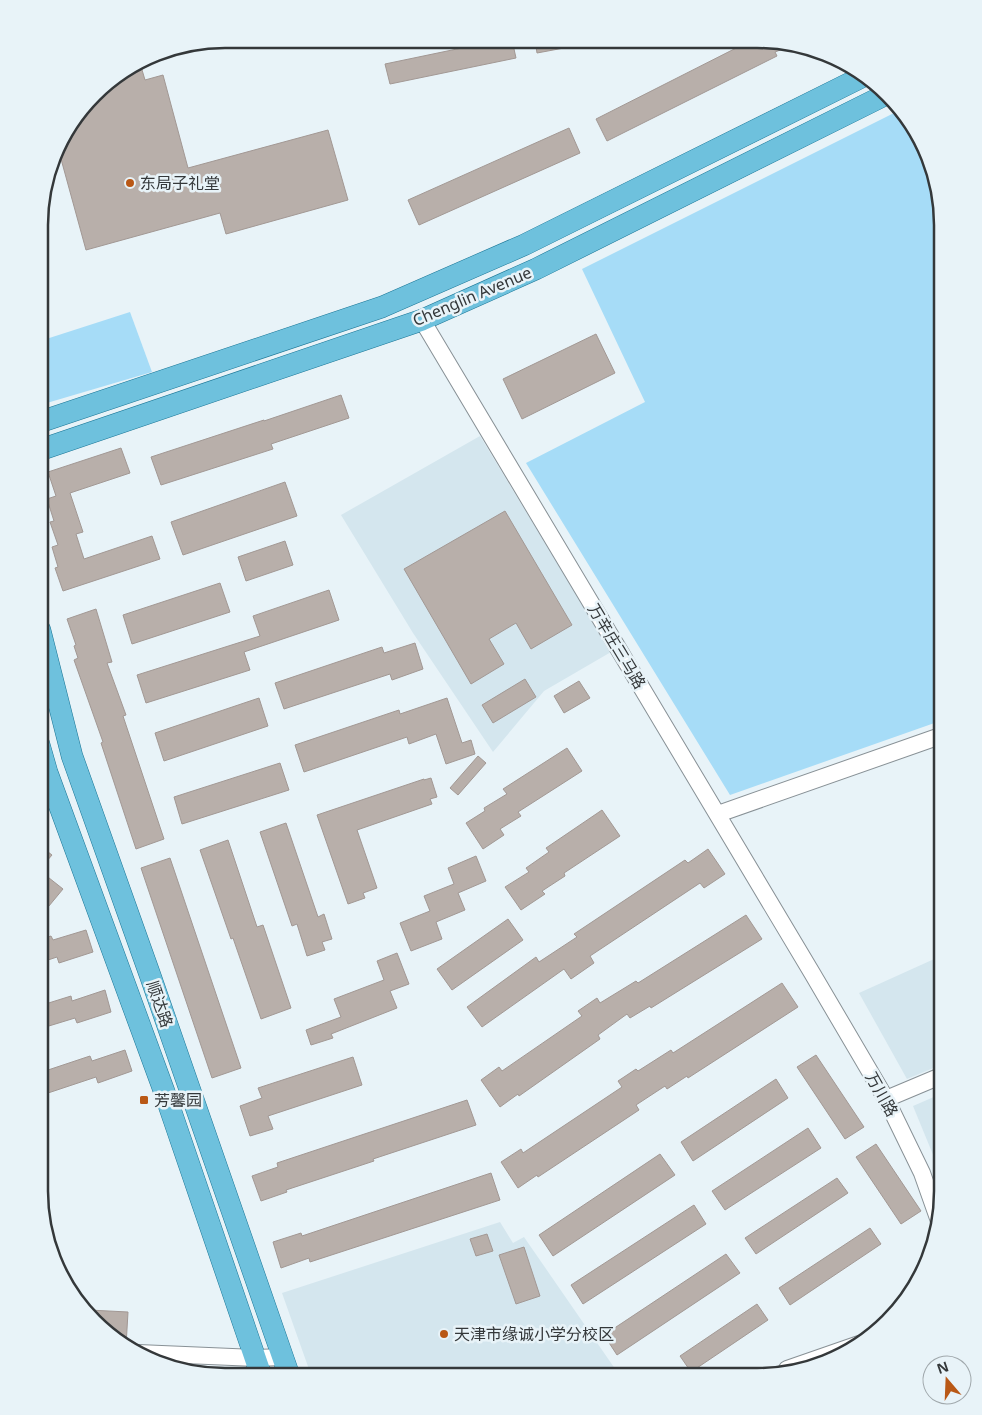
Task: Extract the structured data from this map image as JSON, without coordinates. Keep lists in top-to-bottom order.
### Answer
{
  "streets": {
    "main road": ["Chenglin Avenue", "顺达路"],
    "street": ["万辛庄三马路", "万川路"]
  },
  "crossings": [
    ["Chenglin Avenue", "万辛庄三马路"],
    ["万辛庄三马路", "万川路"]
  ],
  "places": {
    "other": ["东局子礼堂", "天津市缘诚小学分校区"],
    "transit": ["芳馨园"]
  },
  "north": "top"
}
